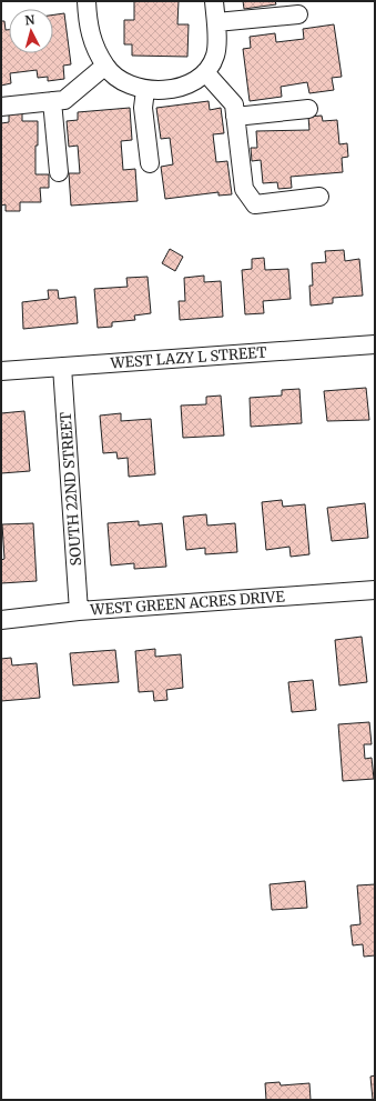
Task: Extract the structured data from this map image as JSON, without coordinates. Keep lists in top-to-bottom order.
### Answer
{
  "streets": {
    "street": ["WEST LAZY L STREET", "SOUTH 22ND STREET", "WEST GREEN ACRES DRIVE"]
  },
  "crossings": [
    ["WEST LAZY L STREET", "SOUTH 22ND STREET"],
    ["SOUTH 22ND STREET", "WEST GREEN ACRES DRIVE"]
  ],
  "north": "top"
}
